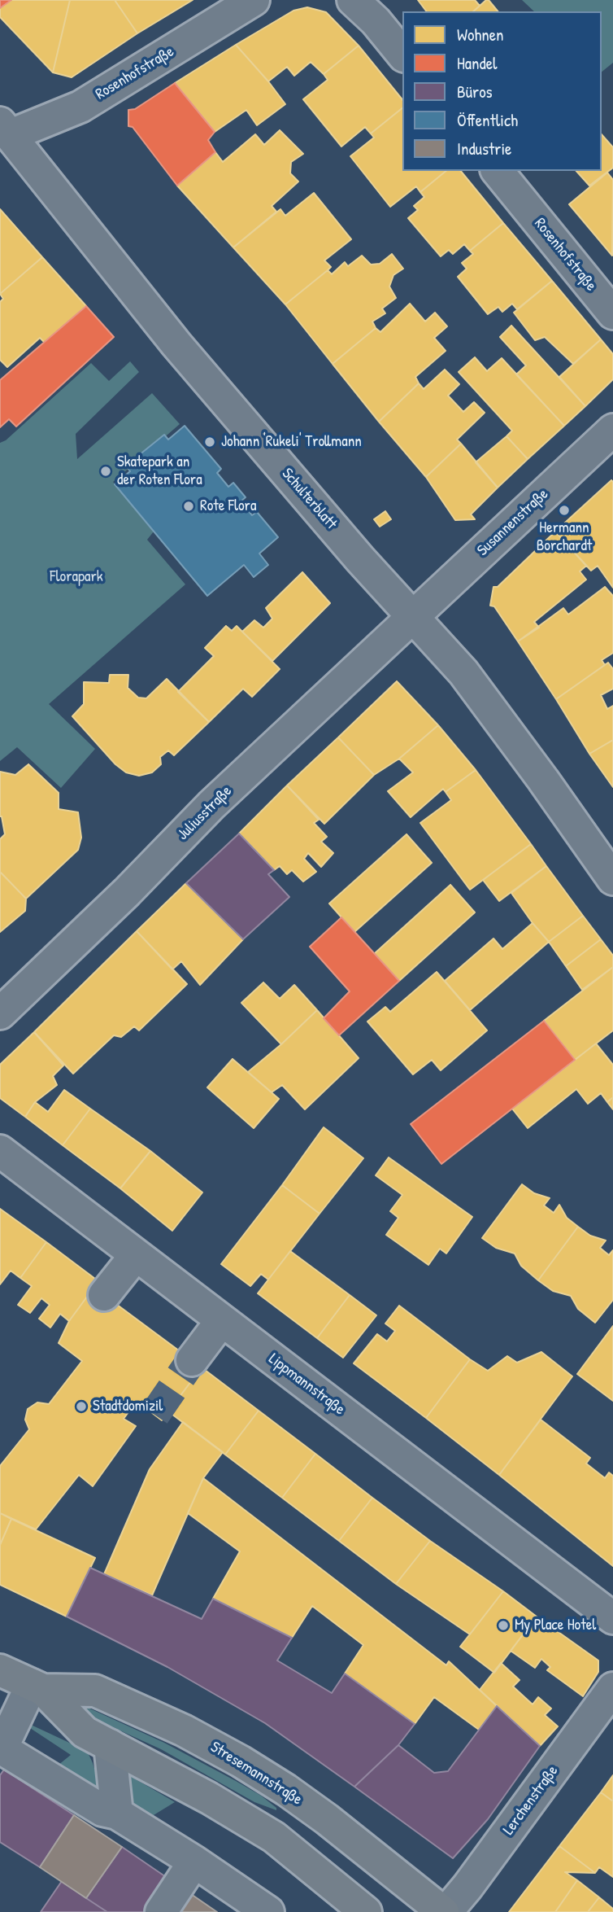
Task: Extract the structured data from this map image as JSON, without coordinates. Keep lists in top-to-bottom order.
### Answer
{
  "streets": {
    "main road": ["Stresemannstraße"],
    "street": [
      "Rosenhofstraße",
      "Schulterblatt",
      "Susannenstraße",
      "Juliusstraße",
      "Lippmannstraße",
      "Lerchenstraße"
    ]
  },
  "crossings": [
    ["Rosenhofstraße", "Schulterblatt"],
    ["Schulterblatt", "Susannenstraße"],
    ["Schulterblatt", "Juliusstraße"],
    ["Susannenstraße", "Juliusstraße"],
    ["Stresemannstraße", "Lerchenstraße"]
  ],
  "parks": ["Florapark"],
  "places": [
    "Johann 'Rukeli' Trollmann",
    "Skatepark an der Roten Flora",
    "Rote Flora",
    "Hermann Borchardt",
    "Stadtdomizil",
    "My Place Hotel"
  ],
  "legend": [
    "Wohnen",
    "Handel",
    "Büros",
    "Öffentlich",
    "Industrie"
  ]
}
